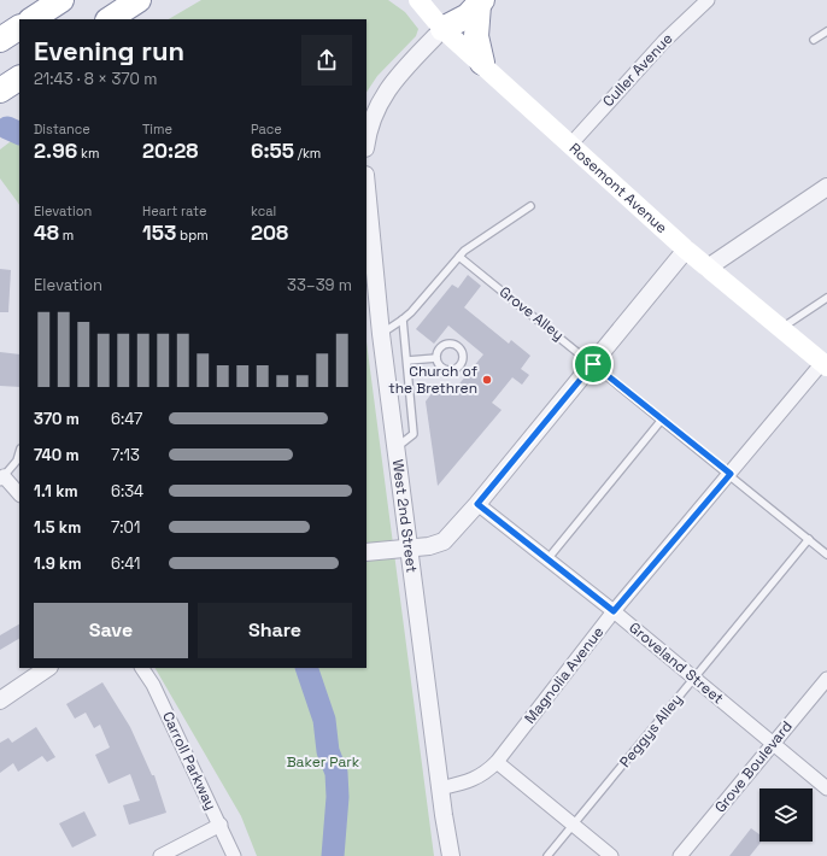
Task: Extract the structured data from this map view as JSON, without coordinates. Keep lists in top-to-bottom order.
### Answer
{
  "streets": {
    "main road": ["Rosemont Avenue"],
    "street": [
      "Culler Avenue",
      "West 2nd Street",
      "Groveland Street",
      "Magnolia Avenue",
      "Carroll Parkway",
      "Grove Boulevard"
    ],
    "lane": ["Grove Alley", "Peggys Alley"]
  },
  "crossings": [
    ["Culler Avenue", "Rosemont Avenue"],
    ["Rosemont Avenue", "Magnolia Avenue"],
    ["Grove Alley", "Magnolia Avenue"],
    ["Grove Alley", "Peggys Alley"],
    ["West 2nd Street", "Magnolia Avenue"],
    ["Groveland Street", "Magnolia Avenue"],
    ["Groveland Street", "Peggys Alley"],
    ["Groveland Street", "Grove Boulevard"]
  ],
  "parks": ["Baker Park"],
  "places": ["Church of the Brethren"],
  "page": {
    "heading": ["Evening run", "21:43 · 8 × 370 m"],
    "stats": [
      ["Distance", "2.96 km"],
      ["Time", "20:28"],
      ["Pace", "6:55 /km"],
      ["Elevation", "48 m"],
      ["Heart rate", "153 bpm"],
      ["kcal", "208"]
    ],
    "chart": ["Elevation", "33–39 m"],
    "list": [
      {
        "name": "370 m",
        "note": "6:47"
      },
      {
        "name": "740 m",
        "note": "7:13"
      },
      {
        "name": "1.1 km",
        "note": "6:34"
      },
      {
        "name": "1.5 km",
        "note": "7:01"
      },
      {
        "name": "1.9 km",
        "note": "6:41"
      }
    ],
    "buttons": ["Save", "Share"]
  }
}
